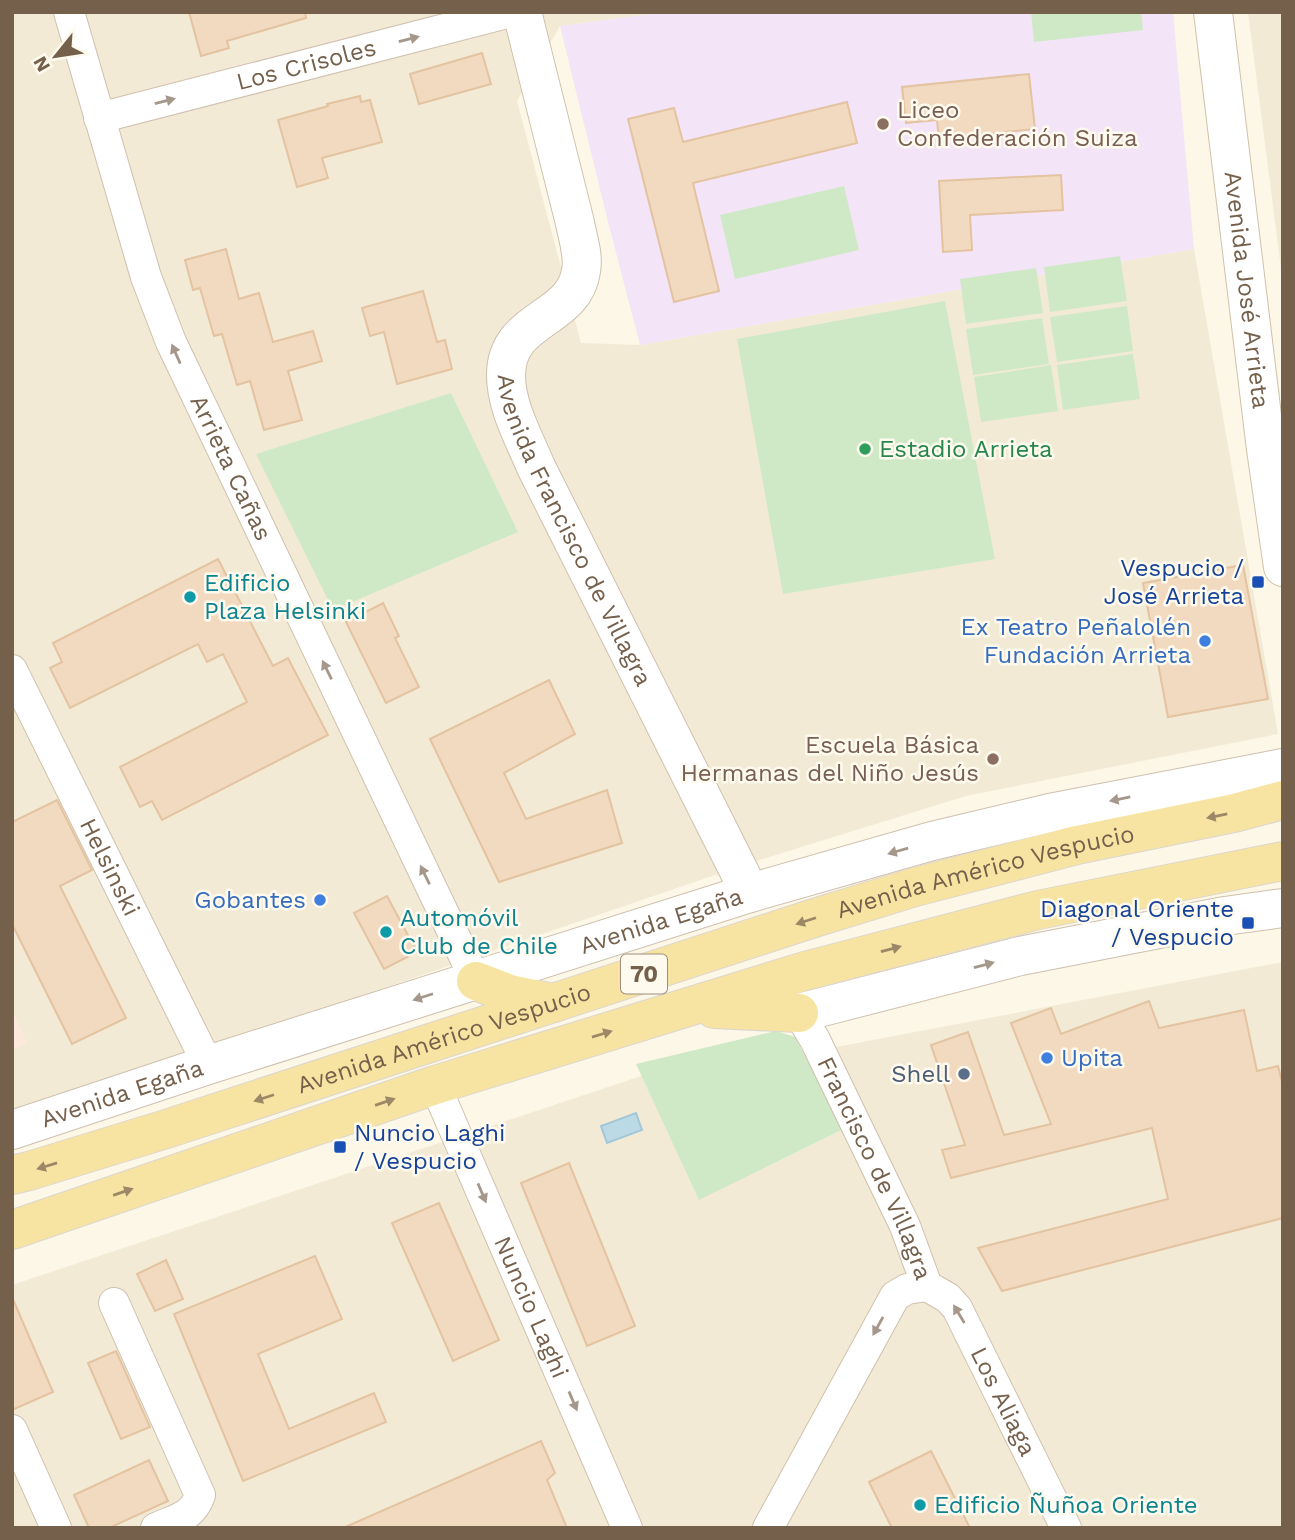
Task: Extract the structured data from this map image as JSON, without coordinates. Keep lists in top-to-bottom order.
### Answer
{
  "streets": {
    "main road": ["Avenida Américo Vespucio", "70"],
    "street": [
      "Los Crisoles",
      "Avenida José Arrieta",
      "Arrieta Cañas",
      "Avenida Francisco de Villagra",
      "Helsinski",
      "Avenida Egaña",
      "Francisco de Villagra",
      "Nuncio Laghi",
      "Los Aliaga"
    ]
  },
  "crossings": [
    ["Los Crisoles", "Arrieta Cañas"],
    ["Arrieta Cañas", "Avenida Egaña"],
    ["Avenida Francisco de Villagra", "Avenida Egaña"],
    ["Helsinski", "Avenida Egaña"],
    ["Avenida Américo Vespucio", "Nuncio Laghi"],
    ["Francisco de Villagra", "Los Aliaga"]
  ],
  "one_way": [
    "Los Crisoles",
    "Arrieta Cañas",
    "Francisco de Villagra",
    "Nuncio Laghi",
    "Los Aliaga"
  ],
  "places": {
    "other": [
      "Liceo Confederación Suiza",
      "Estadio Arrieta",
      "Edificio Plaza Helsinki",
      "Ex Teatro Peñalolén Fundación Arrieta",
      "Escuela Básica Hermanas del Niño Jesús",
      "Gobantes",
      "Automóvil Club de Chile",
      "Upita",
      "Shell",
      "Edificio Ñuñoa Oriente"
    ],
    "transit": ["Vespucio / José Arrieta", "Diagonal Oriente / Vespucio", "Nuncio Laghi / Vespucio"]
  },
  "north": "bottom left"
}
